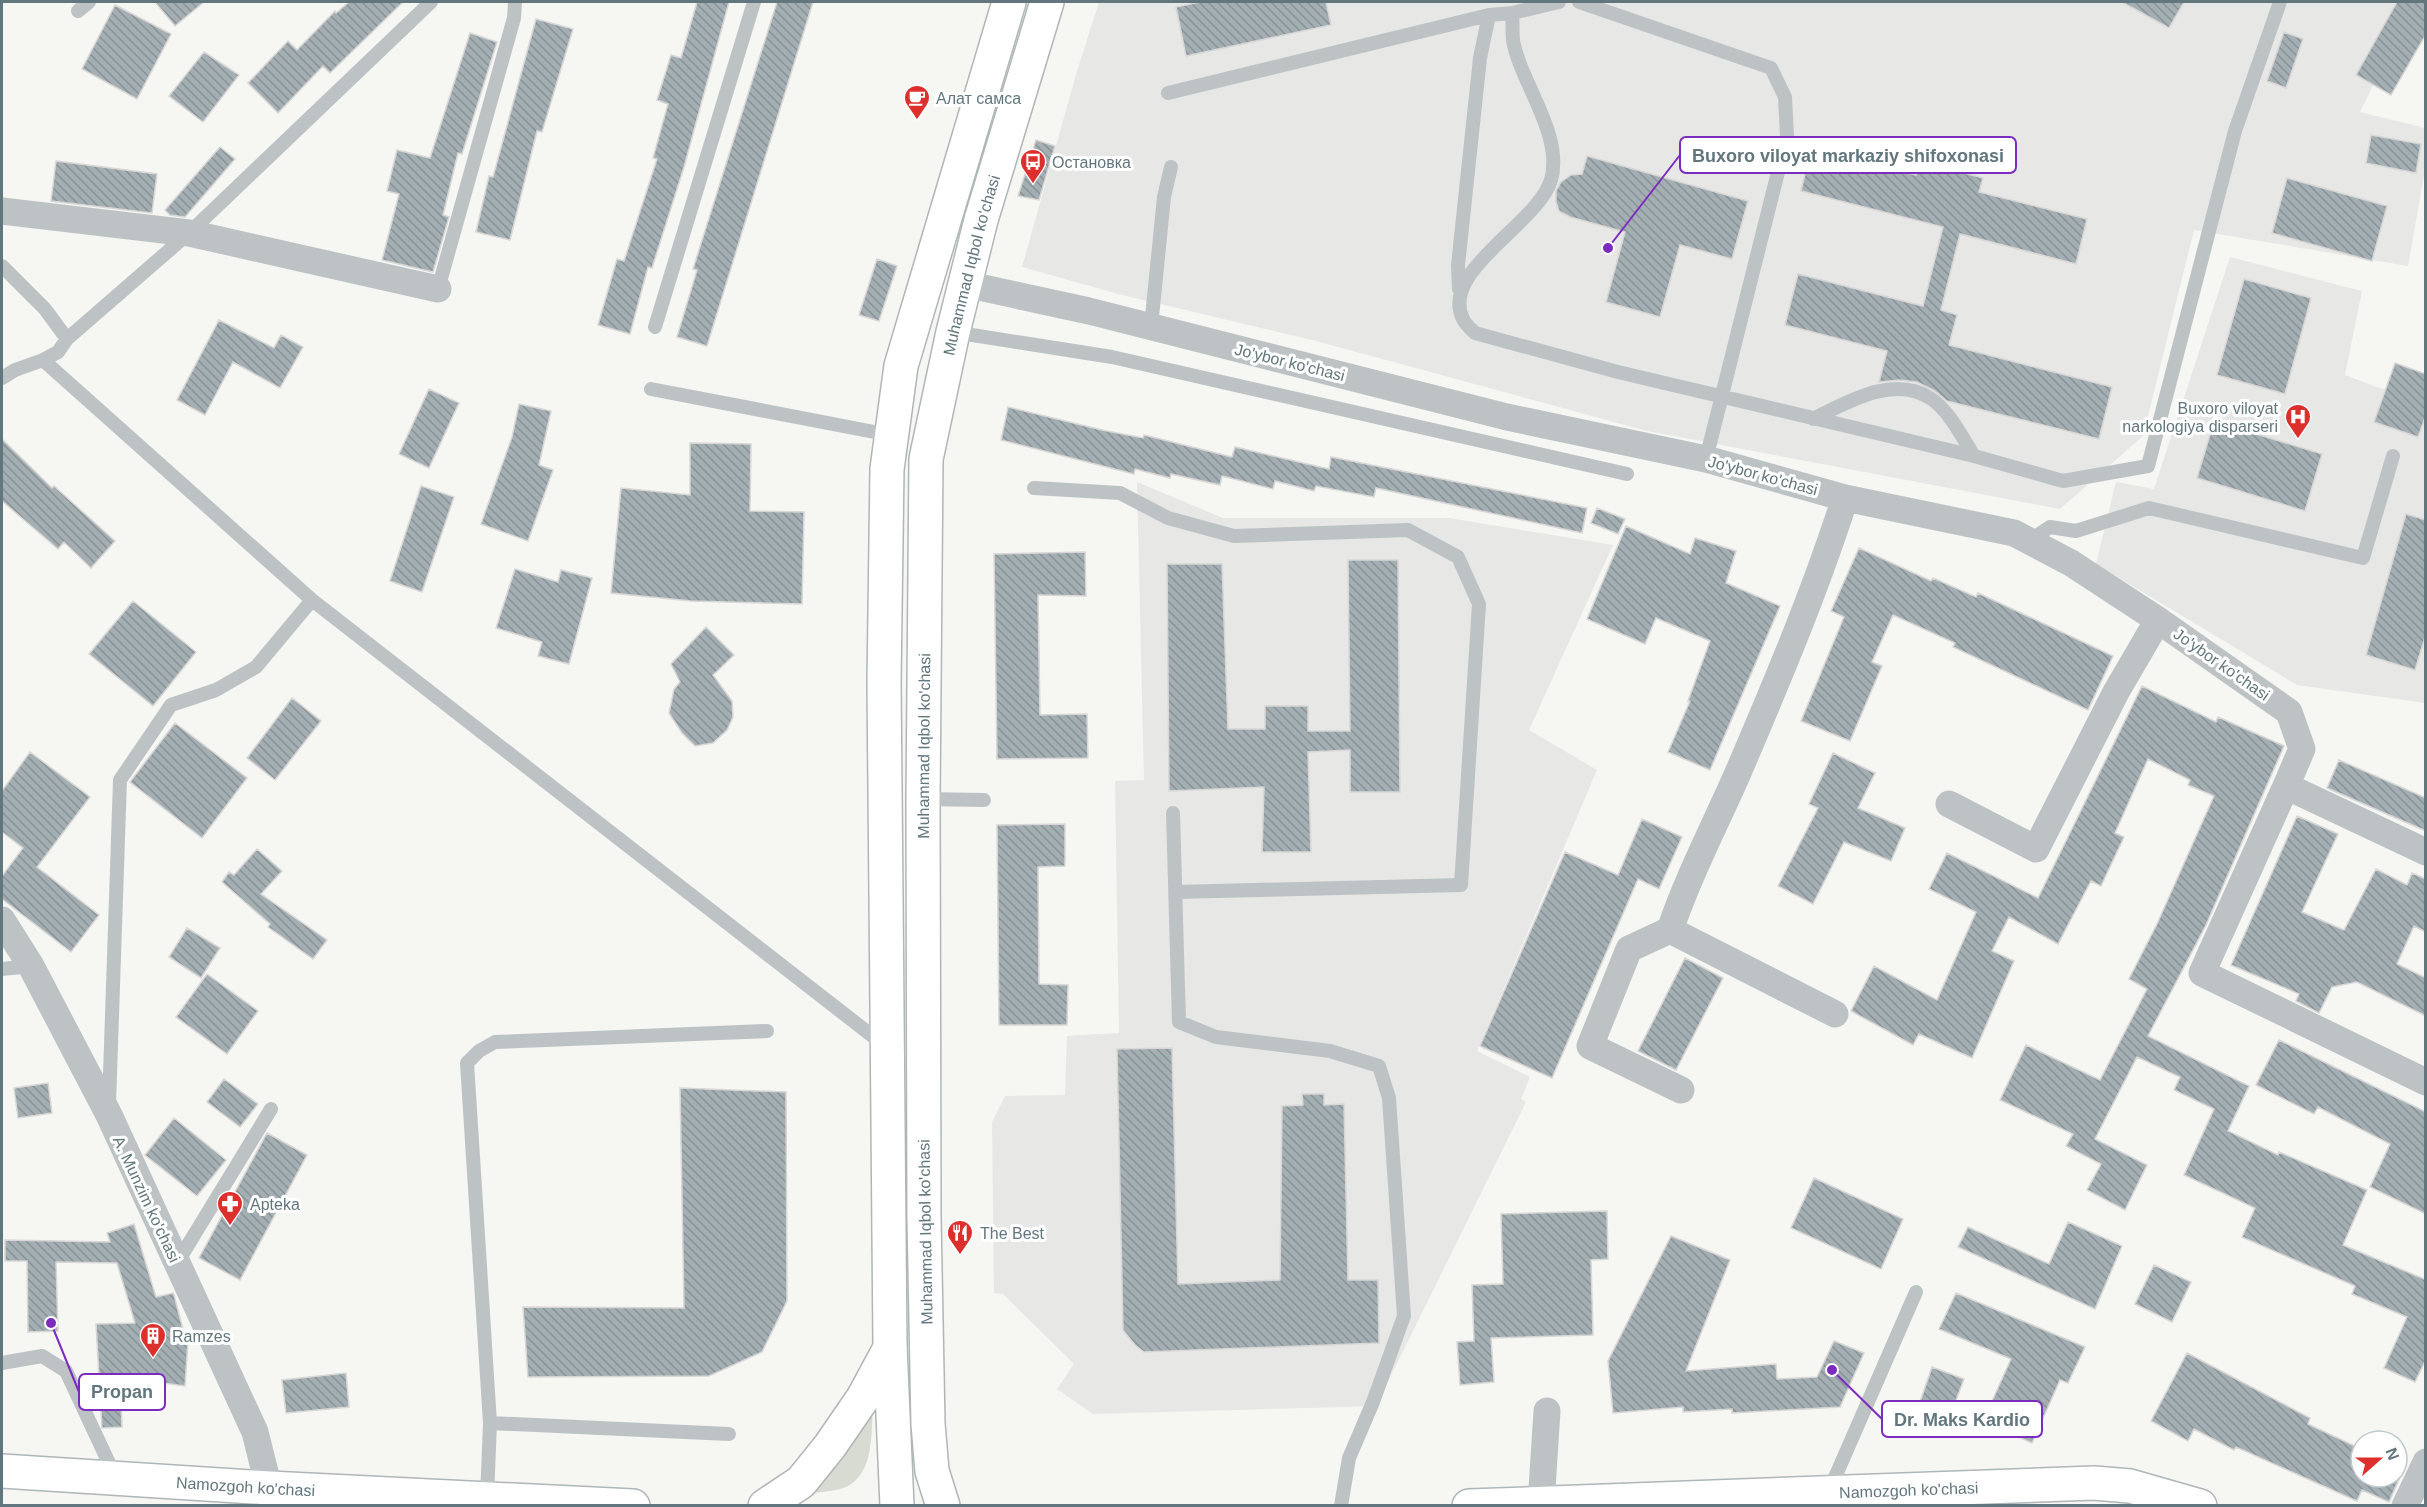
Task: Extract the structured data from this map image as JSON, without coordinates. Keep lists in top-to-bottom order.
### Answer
{
  "streets": {
    "main road": ["Muhammad Iqbol ko'chasi", "Namozgoh ko'chasi"],
    "street": ["Jo'ybor ko'chasi", "A. Munzim ko'chasi"]
  },
  "crossings": [
    ["Muhammad Iqbol ko'chasi", "Jo'ybor ko'chasi"],
    ["A. Munzim ko'chasi", "Namozgoh ko'chasi"]
  ],
  "places": {
    "cafe": ["Алат самса"],
    "bus stop": ["Остановка"],
    "other": ["Buxoro viloyat markaziy shifoxonasi", "Propan", "Dr. Maks Kardio"],
    "hospital": ["Buxoro viloyat narkologiya disparseri"],
    "pharmacy": ["Apteka"],
    "restaurant": ["The Best"],
    "building": ["Ramzes"]
  },
  "north": "right"
}
